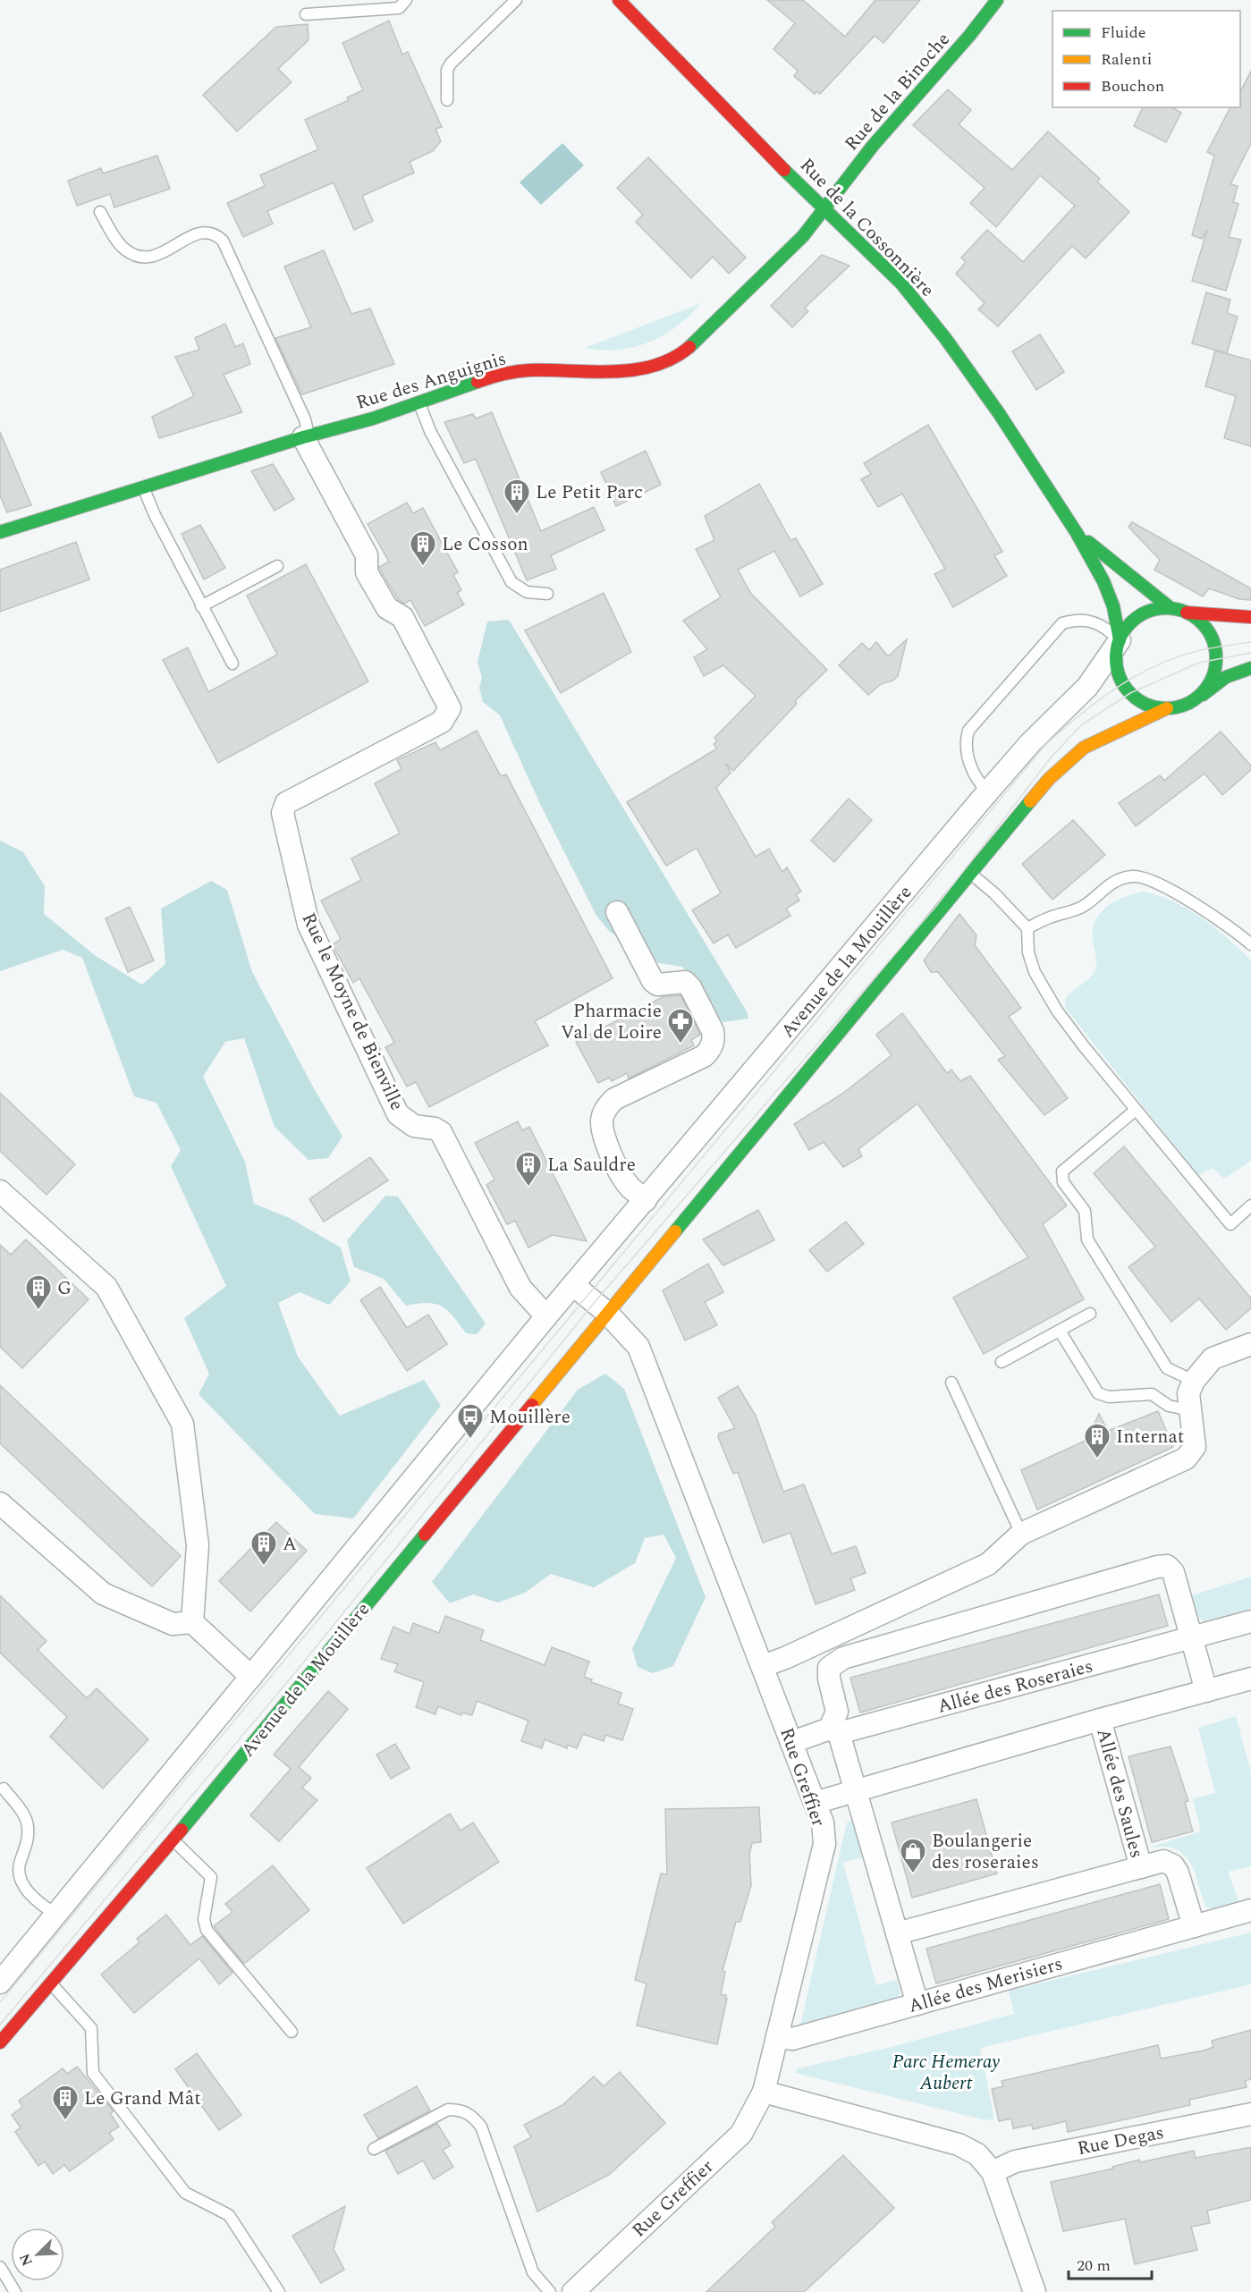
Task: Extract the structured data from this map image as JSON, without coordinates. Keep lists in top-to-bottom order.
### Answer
{
  "streets": {
    "street": [
      "Rue de la Binoche",
      "Rue de la Cossonnière",
      "Rue des Anguignis",
      "Avenue de la Mouillère",
      "Rue le Moyne de Bienville",
      "Allée des Roseraies",
      "Rue Greffier",
      "Allée des Saules",
      "Allée des Merisiers",
      "Rue Degas"
    ]
  },
  "crossings": [
    ["Rue de la Binoche", "Rue de la Cossonnière"],
    ["Rue de la Binoche", "Rue des Anguignis"],
    ["Rue de la Cossonnière", "Rue des Anguignis"],
    ["Rue de la Cossonnière", "Avenue de la Mouillère"],
    ["Rue des Anguignis", "Rue le Moyne de Bienville"],
    ["Avenue de la Mouillère", "Rue le Moyne de Bienville"],
    ["Avenue de la Mouillère", "Rue Greffier"],
    ["Allée des Roseraies", "Rue Greffier"],
    ["Rue Greffier", "Allée des Merisiers"]
  ],
  "parks": ["Parc Hemeray Aubert"],
  "places": {
    "building": [
      "Le Petit Parc",
      "Le Cosson",
      "La Sauldre",
      "G",
      "Internat",
      "A",
      "Le Grand Mât"
    ],
    "pharmacy": ["Pharmacie Val de Loire"],
    "bus stop": ["Mouillère"],
    "shop": ["Boulangerie des roseraies"]
  },
  "legend": ["Fluide", "Ralenti", "Bouchon"],
  "scale_bar": "20 m",
  "north": "bottom left"
}
